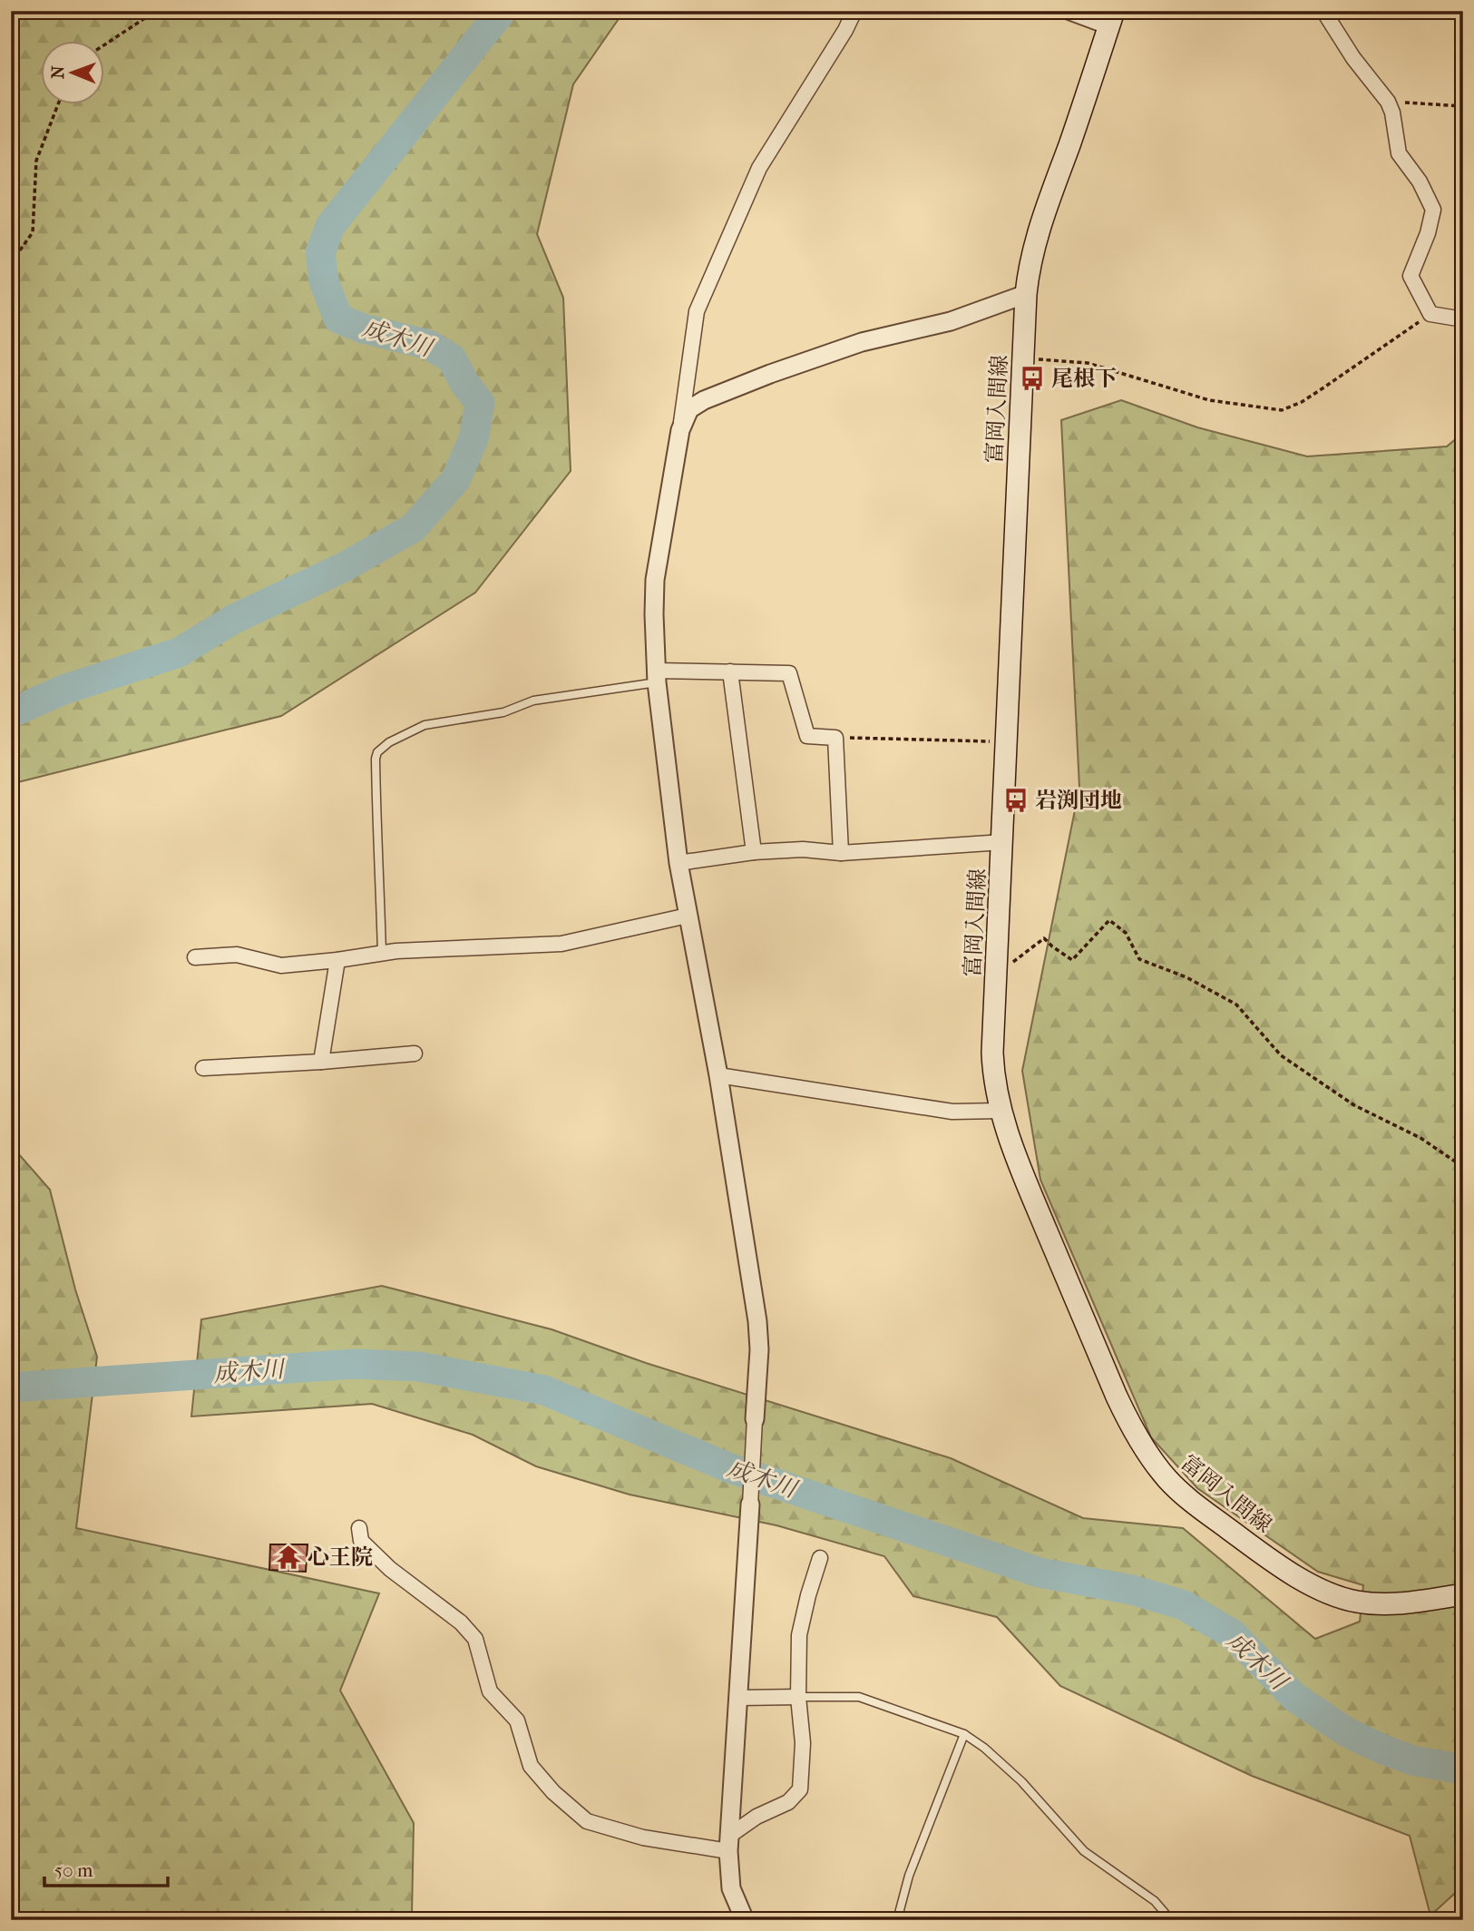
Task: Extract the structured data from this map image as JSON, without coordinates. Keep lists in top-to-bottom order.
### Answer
{
  "streets": {
    "main road": ["富岡入間線"]
  },
  "water": ["成木川"],
  "places": {
    "bus stop": ["尾根下", "岩渕団地"],
    "temple": ["心王院"]
  },
  "scale_bar": "50 m",
  "north": "left"
}
